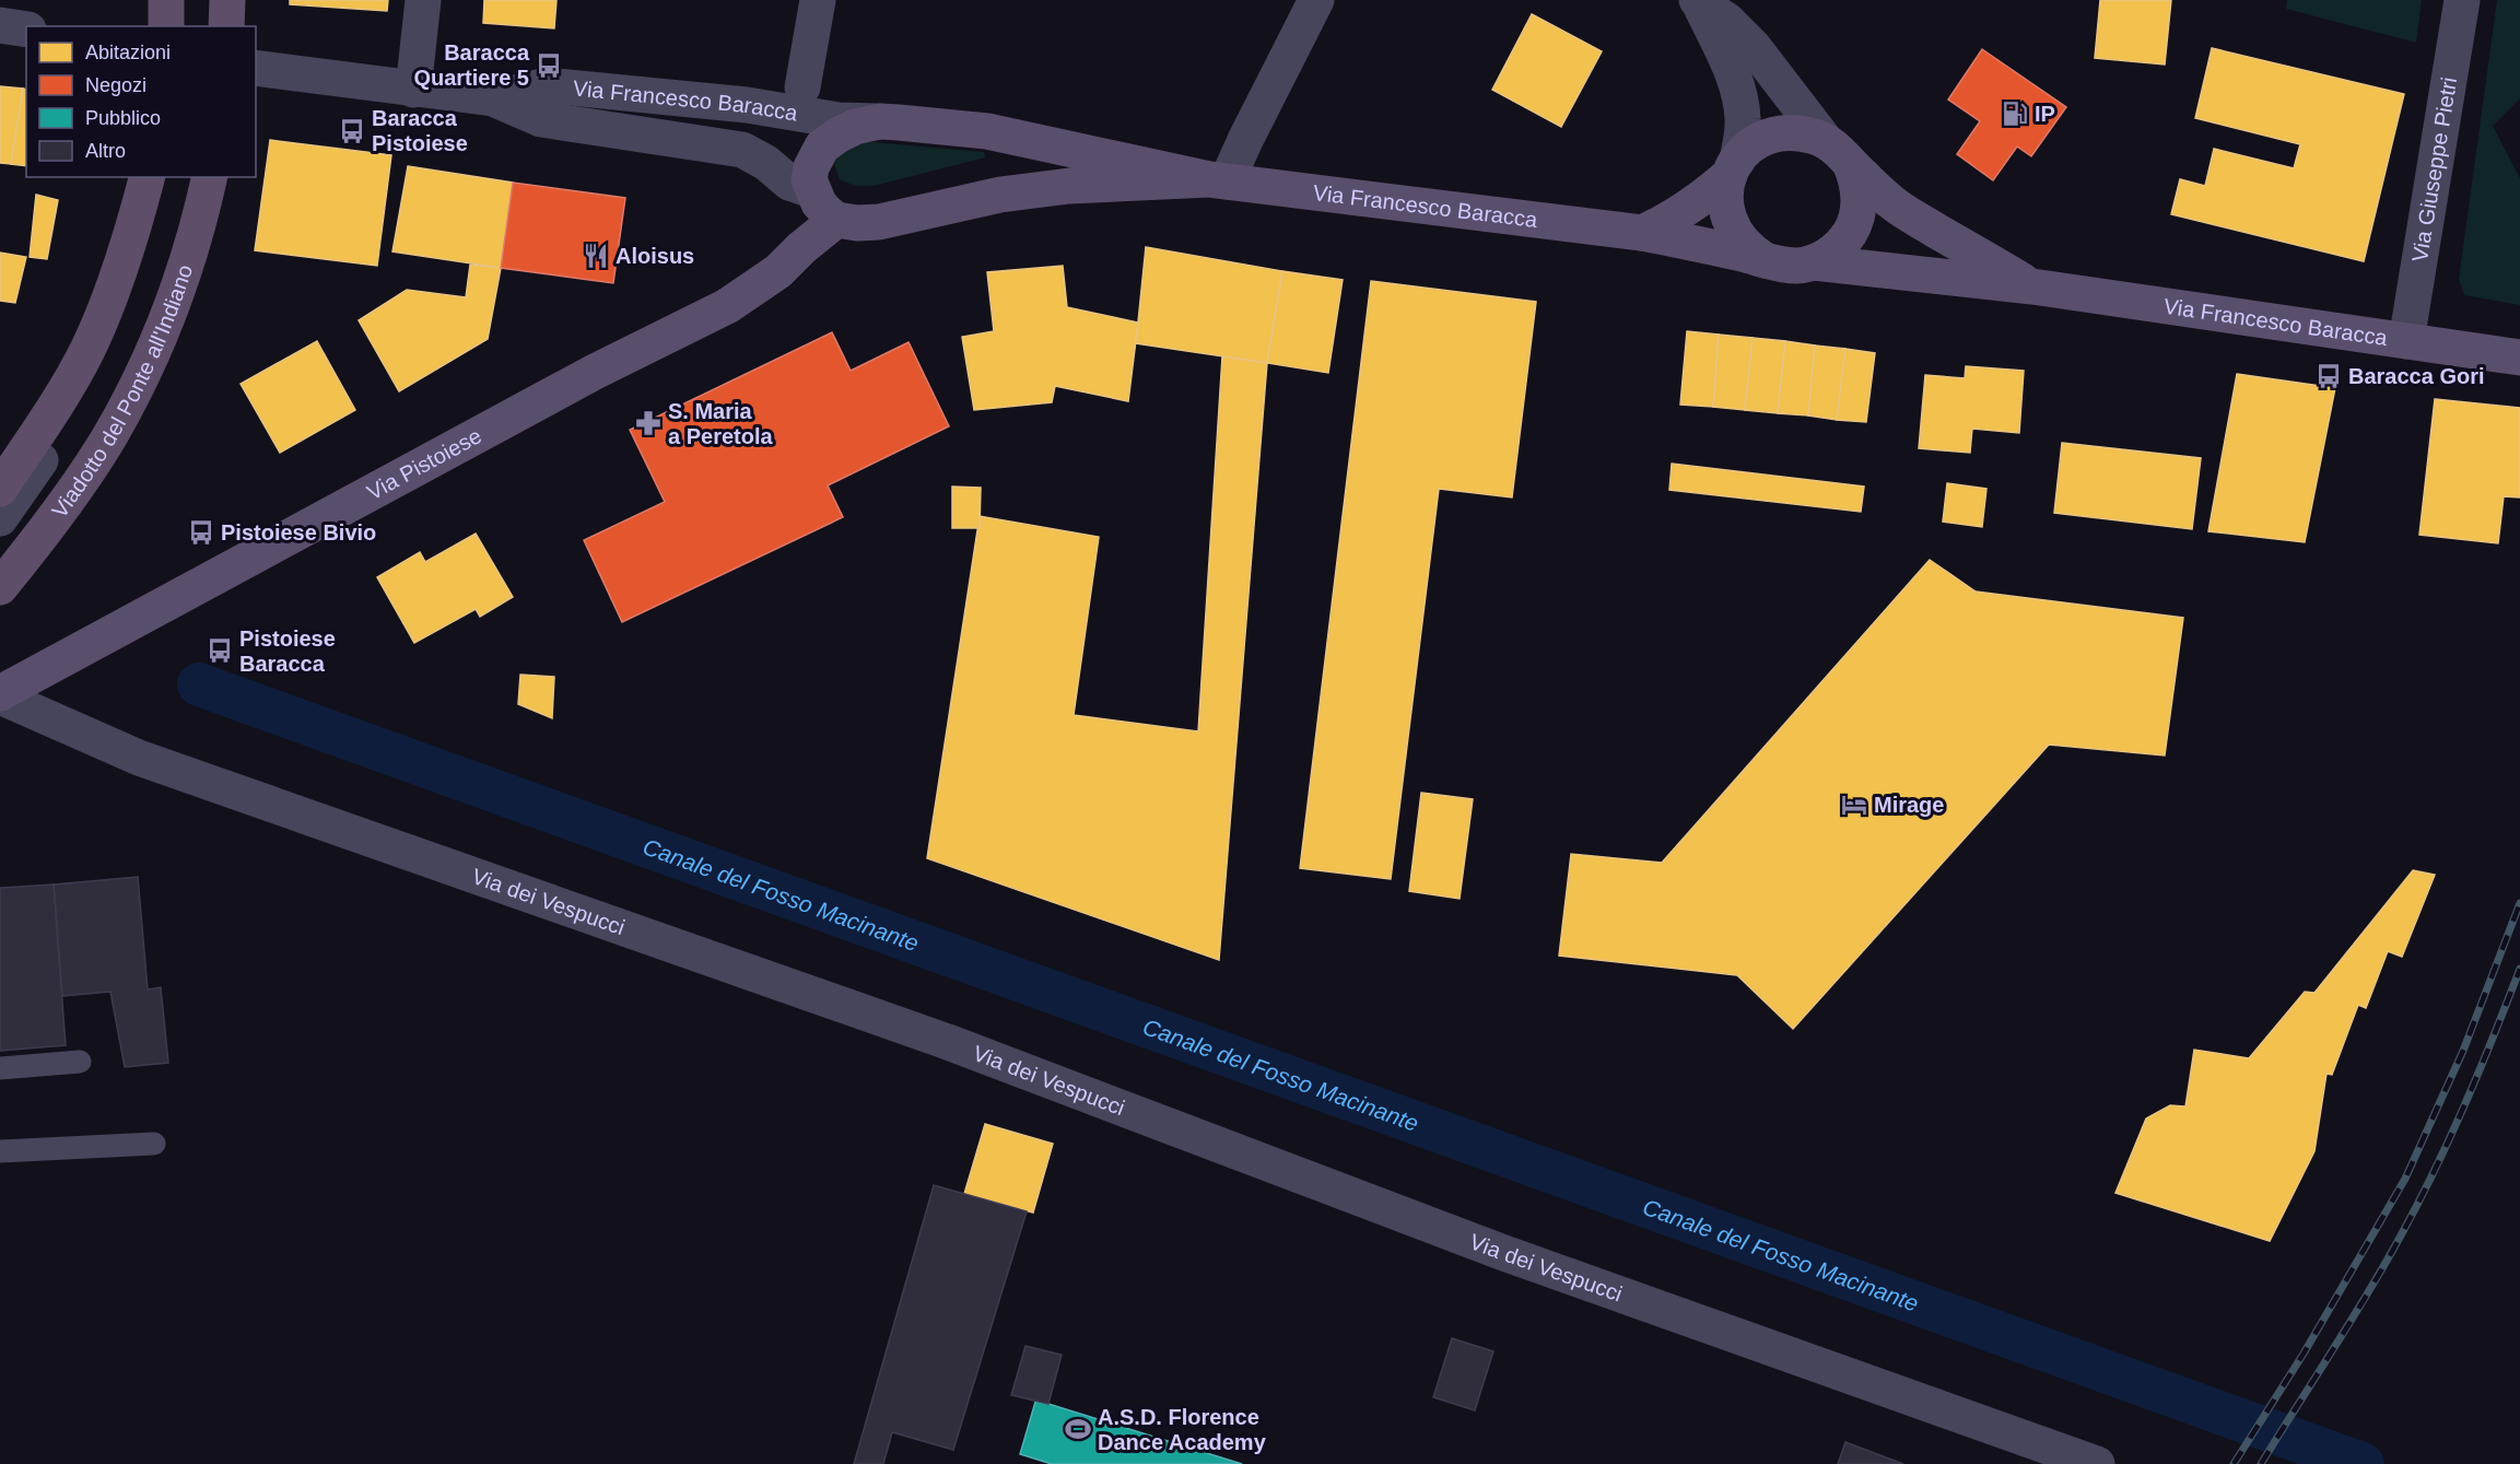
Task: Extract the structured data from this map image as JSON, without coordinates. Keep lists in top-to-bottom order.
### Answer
{
  "streets": {
    "highway": ["Viadotto del Ponte all'Indiano"],
    "main road": ["Via Francesco Baracca", "Via Pistoiese"],
    "street": ["Via Giuseppe Pietri", "Via dei Vespucci"]
  },
  "crossings": [
    ["Via Francesco Baracca", "Via Giuseppe Pietri"],
    ["Via Francesco Baracca", "Via Pistoiese"],
    ["Via Pistoiese", "Via dei Vespucci"]
  ],
  "water": ["Canale del Fosso Macinante"],
  "places": {
    "bus stop": [
      "Baracca Quartiere 5",
      "Baracca Pistoiese",
      "Baracca Gori",
      "Pistoiese Bivio",
      "Pistoiese Baracca"
    ],
    "fuel station": ["IP"],
    "restaurant": ["Aloisus"],
    "pharmacy": ["S. Maria a Peretola"],
    "hotel": ["Mirage"],
    "sports": ["A.S.D. Florence Dance Academy"]
  },
  "legend": [
    "Abitazioni",
    "Negozi",
    "Pubblico",
    "Altro"
  ]
}
